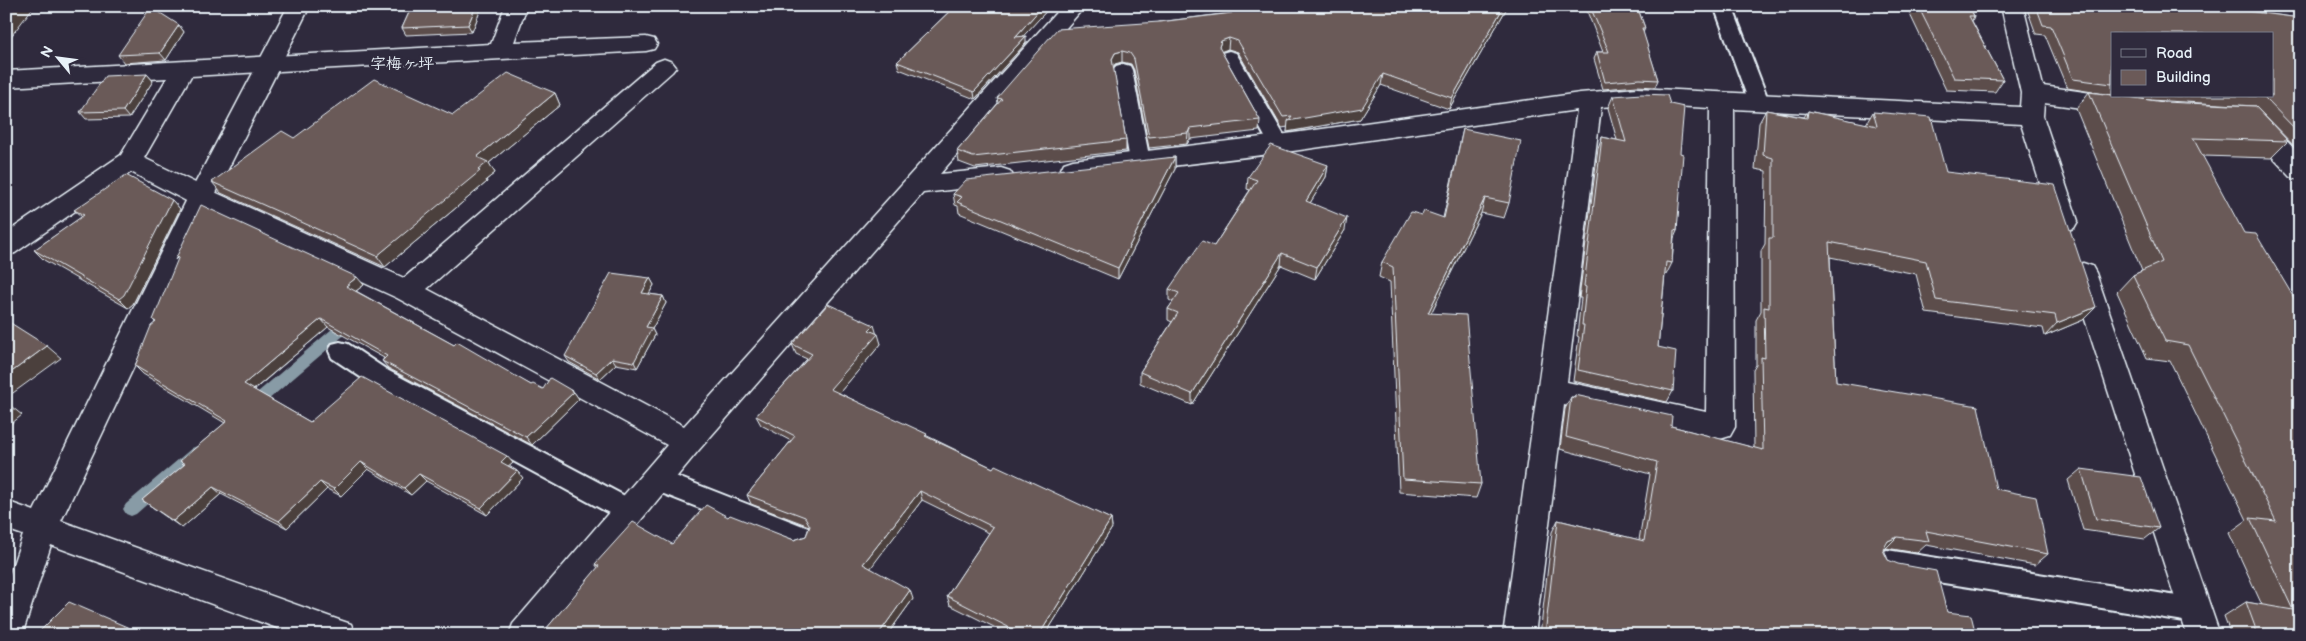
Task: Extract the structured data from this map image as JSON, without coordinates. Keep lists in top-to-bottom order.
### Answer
{
  "districts": ["字梅ヶ坪"],
  "legend": ["Road", "Building"],
  "north": "top left"
}
